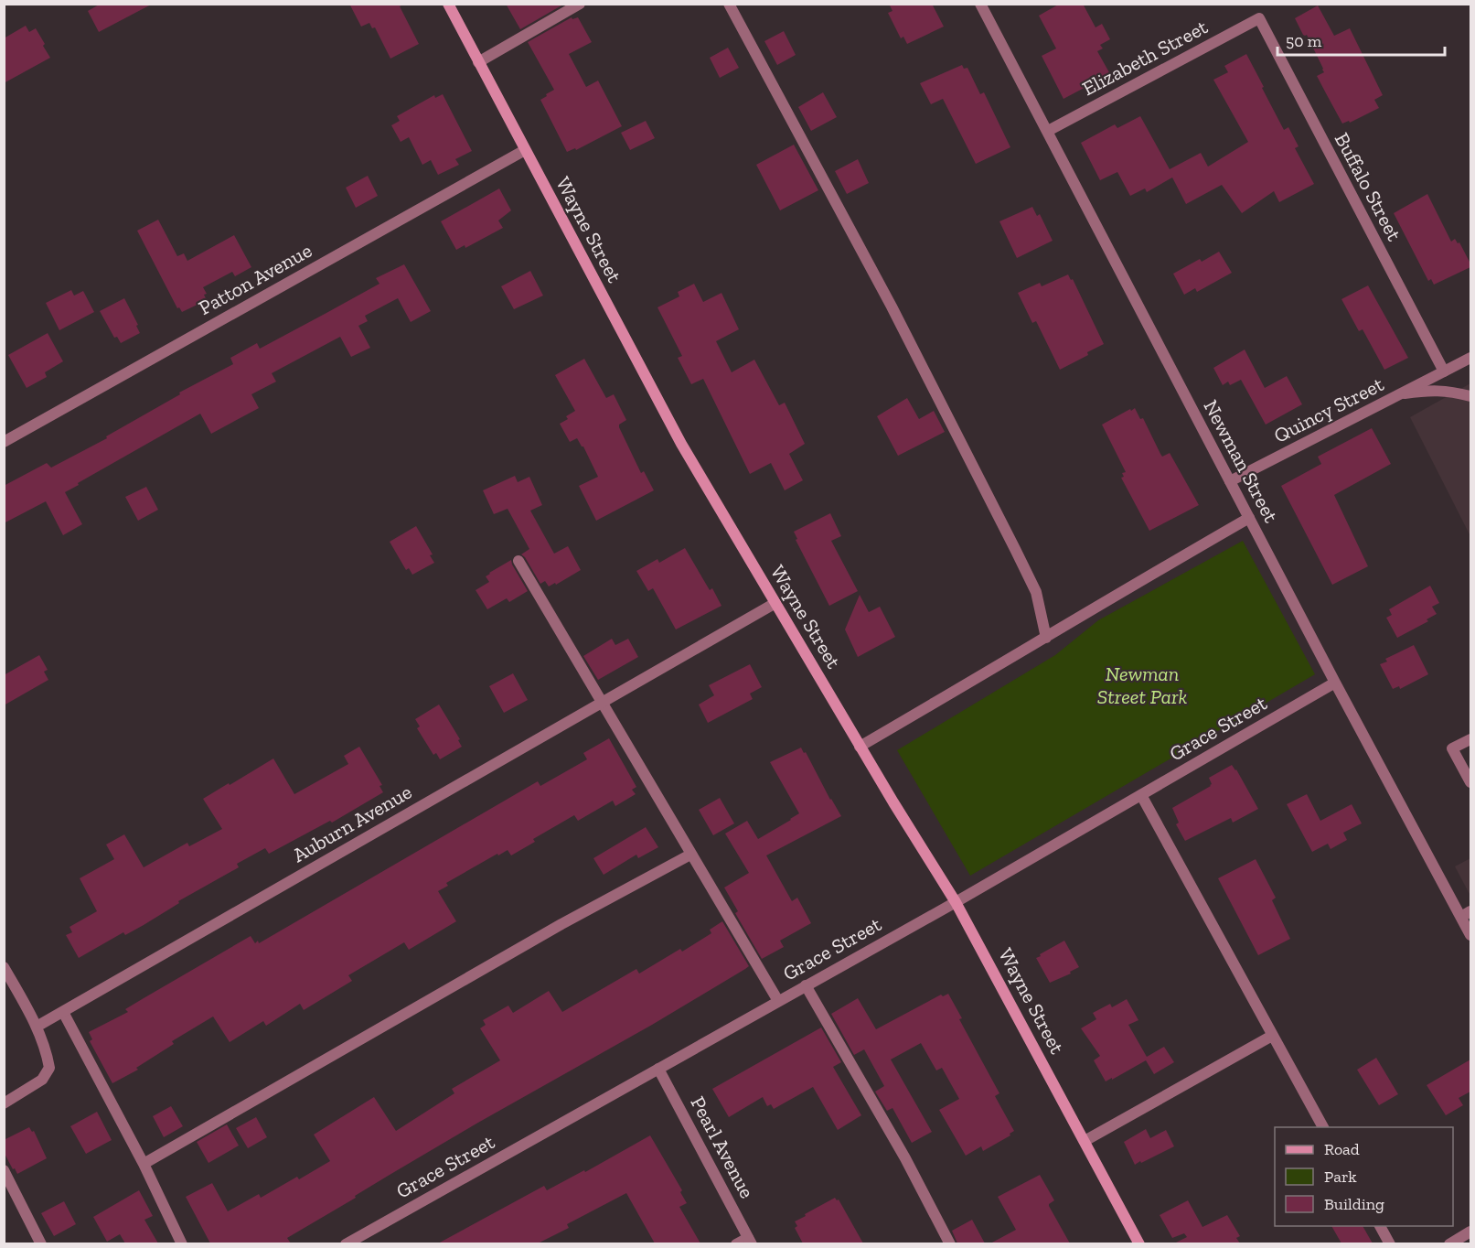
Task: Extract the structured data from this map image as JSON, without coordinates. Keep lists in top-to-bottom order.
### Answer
{
  "streets": {
    "main road": ["Wayne Street"],
    "street": [
      "Elizabeth Street",
      "Buffalo Street",
      "Patton Avenue",
      "Quincy Street",
      "Newman Street",
      "Grace Street",
      "Auburn Avenue",
      "Pearl Avenue"
    ]
  },
  "crossings": [
    ["Elizabeth Street", "Buffalo Street"],
    ["Elizabeth Street", "Newman Street"],
    ["Buffalo Street", "Quincy Street"],
    ["Wayne Street", "Patton Avenue"],
    ["Wayne Street", "Grace Street"],
    ["Wayne Street", "Auburn Avenue"],
    ["Quincy Street", "Newman Street"],
    ["Newman Street", "Grace Street"],
    ["Grace Street", "Pearl Avenue"]
  ],
  "parks": ["Newman Street Park"],
  "legend": ["Road", "Park", "Building"],
  "scale_bar": "50 m"
}
